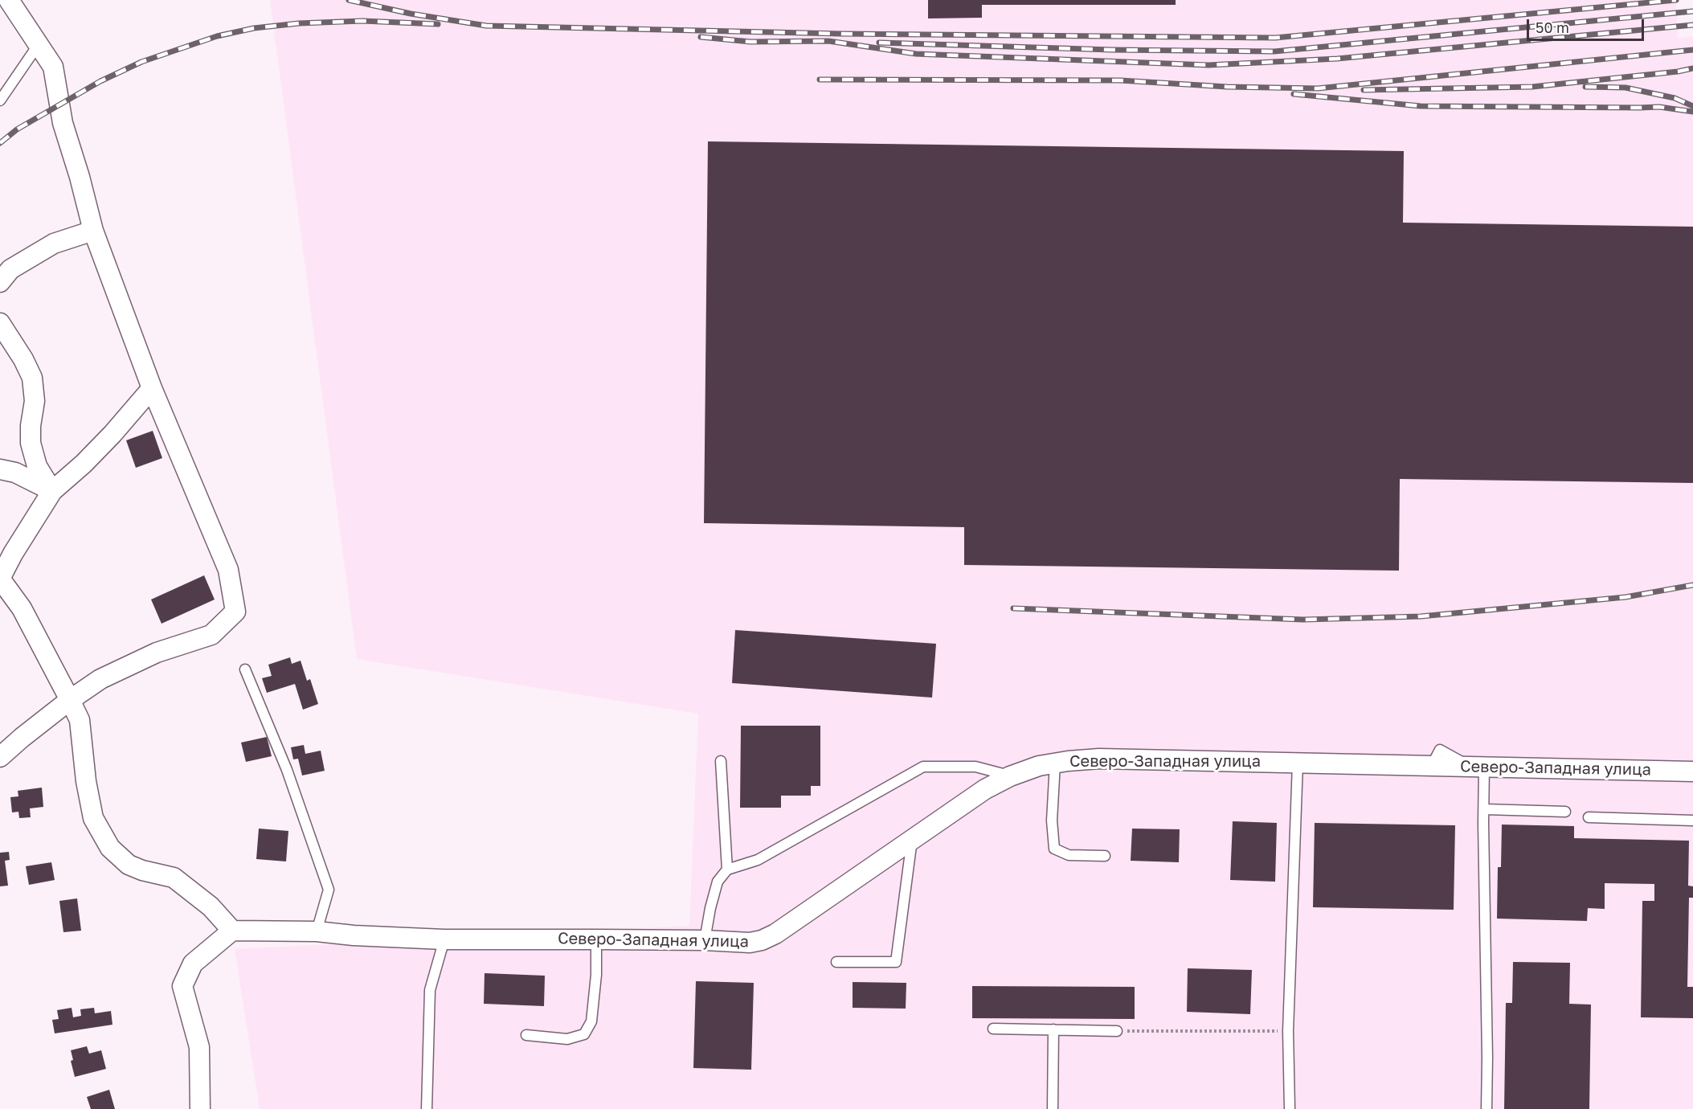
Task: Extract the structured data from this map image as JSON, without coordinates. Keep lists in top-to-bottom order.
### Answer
{
  "streets": {
    "street": ["Северо-Западная улица"]
  },
  "scale_bar": "50 m"
}
